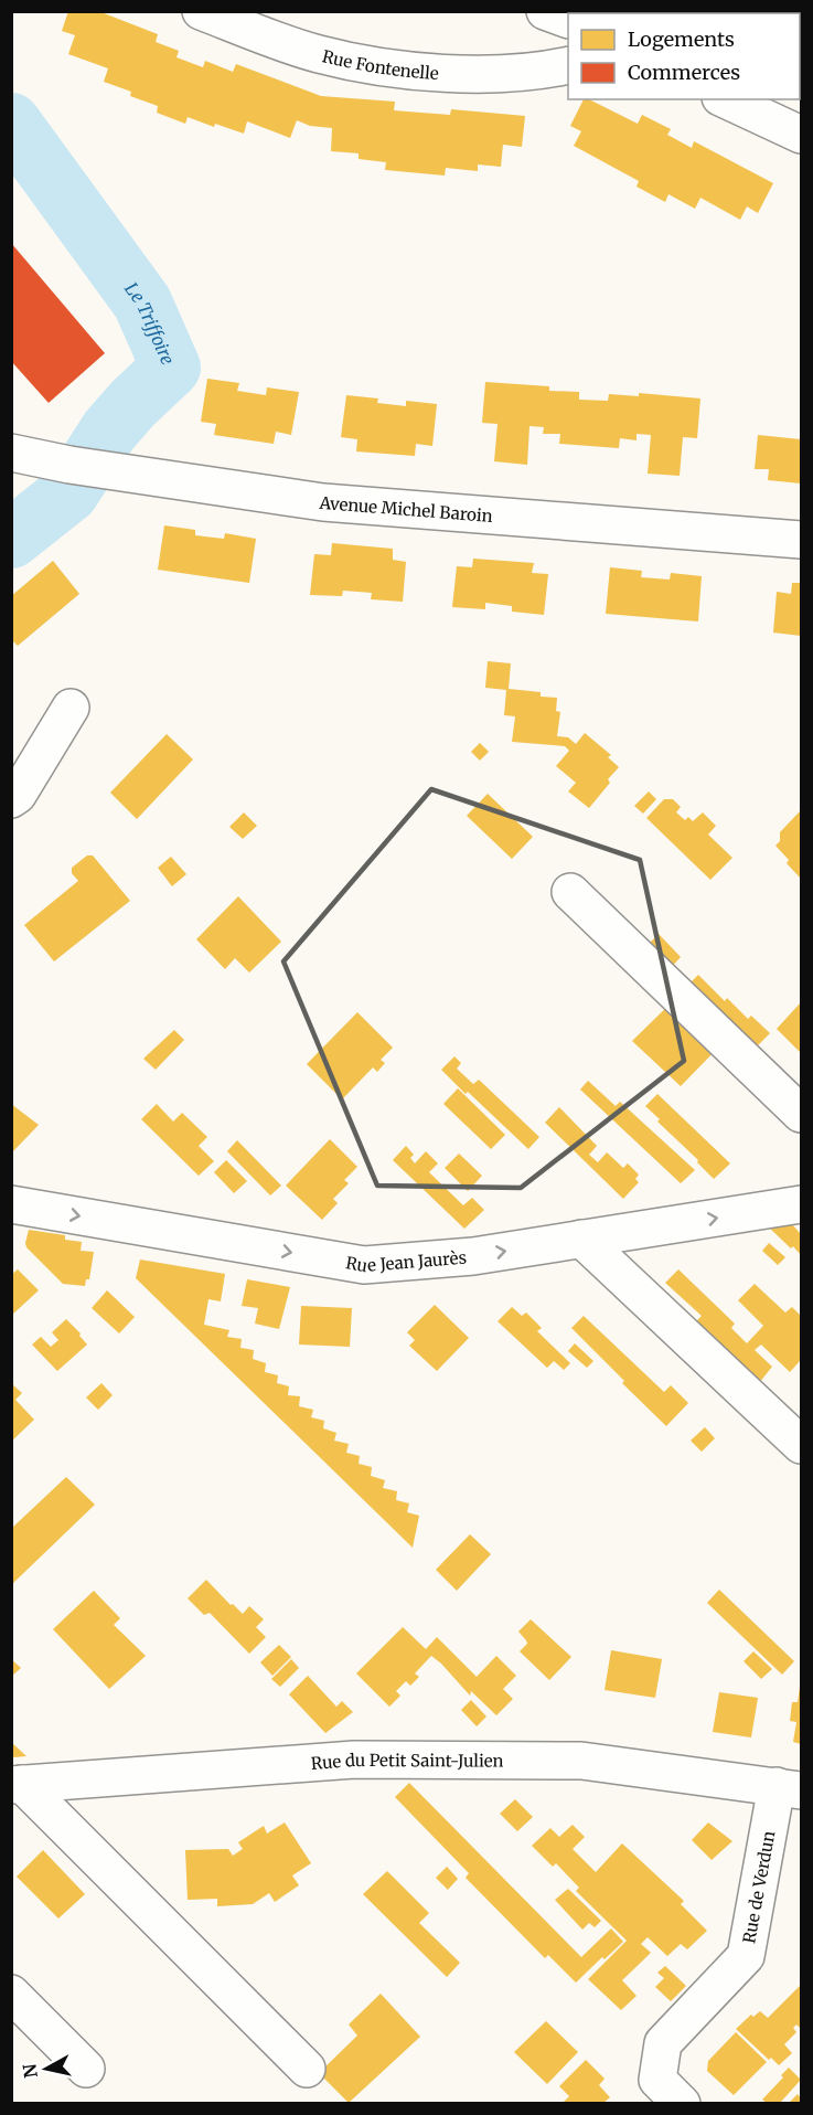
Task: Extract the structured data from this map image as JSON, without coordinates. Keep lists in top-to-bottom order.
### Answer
{
  "streets": {
    "street": [
      "Rue Fontenelle",
      "Avenue Michel Baroin",
      "Rue Jean Jaurès",
      "Rue du Petit Saint-Julien",
      "Rue de Verdun"
    ]
  },
  "crossings": [
    ["Rue du Petit Saint-Julien", "Rue de Verdun"]
  ],
  "one_way": ["Rue Jean Jaurès"],
  "water": ["Le Triffoire"],
  "legend": ["Logements", "Commerces"],
  "north": "left"
}
